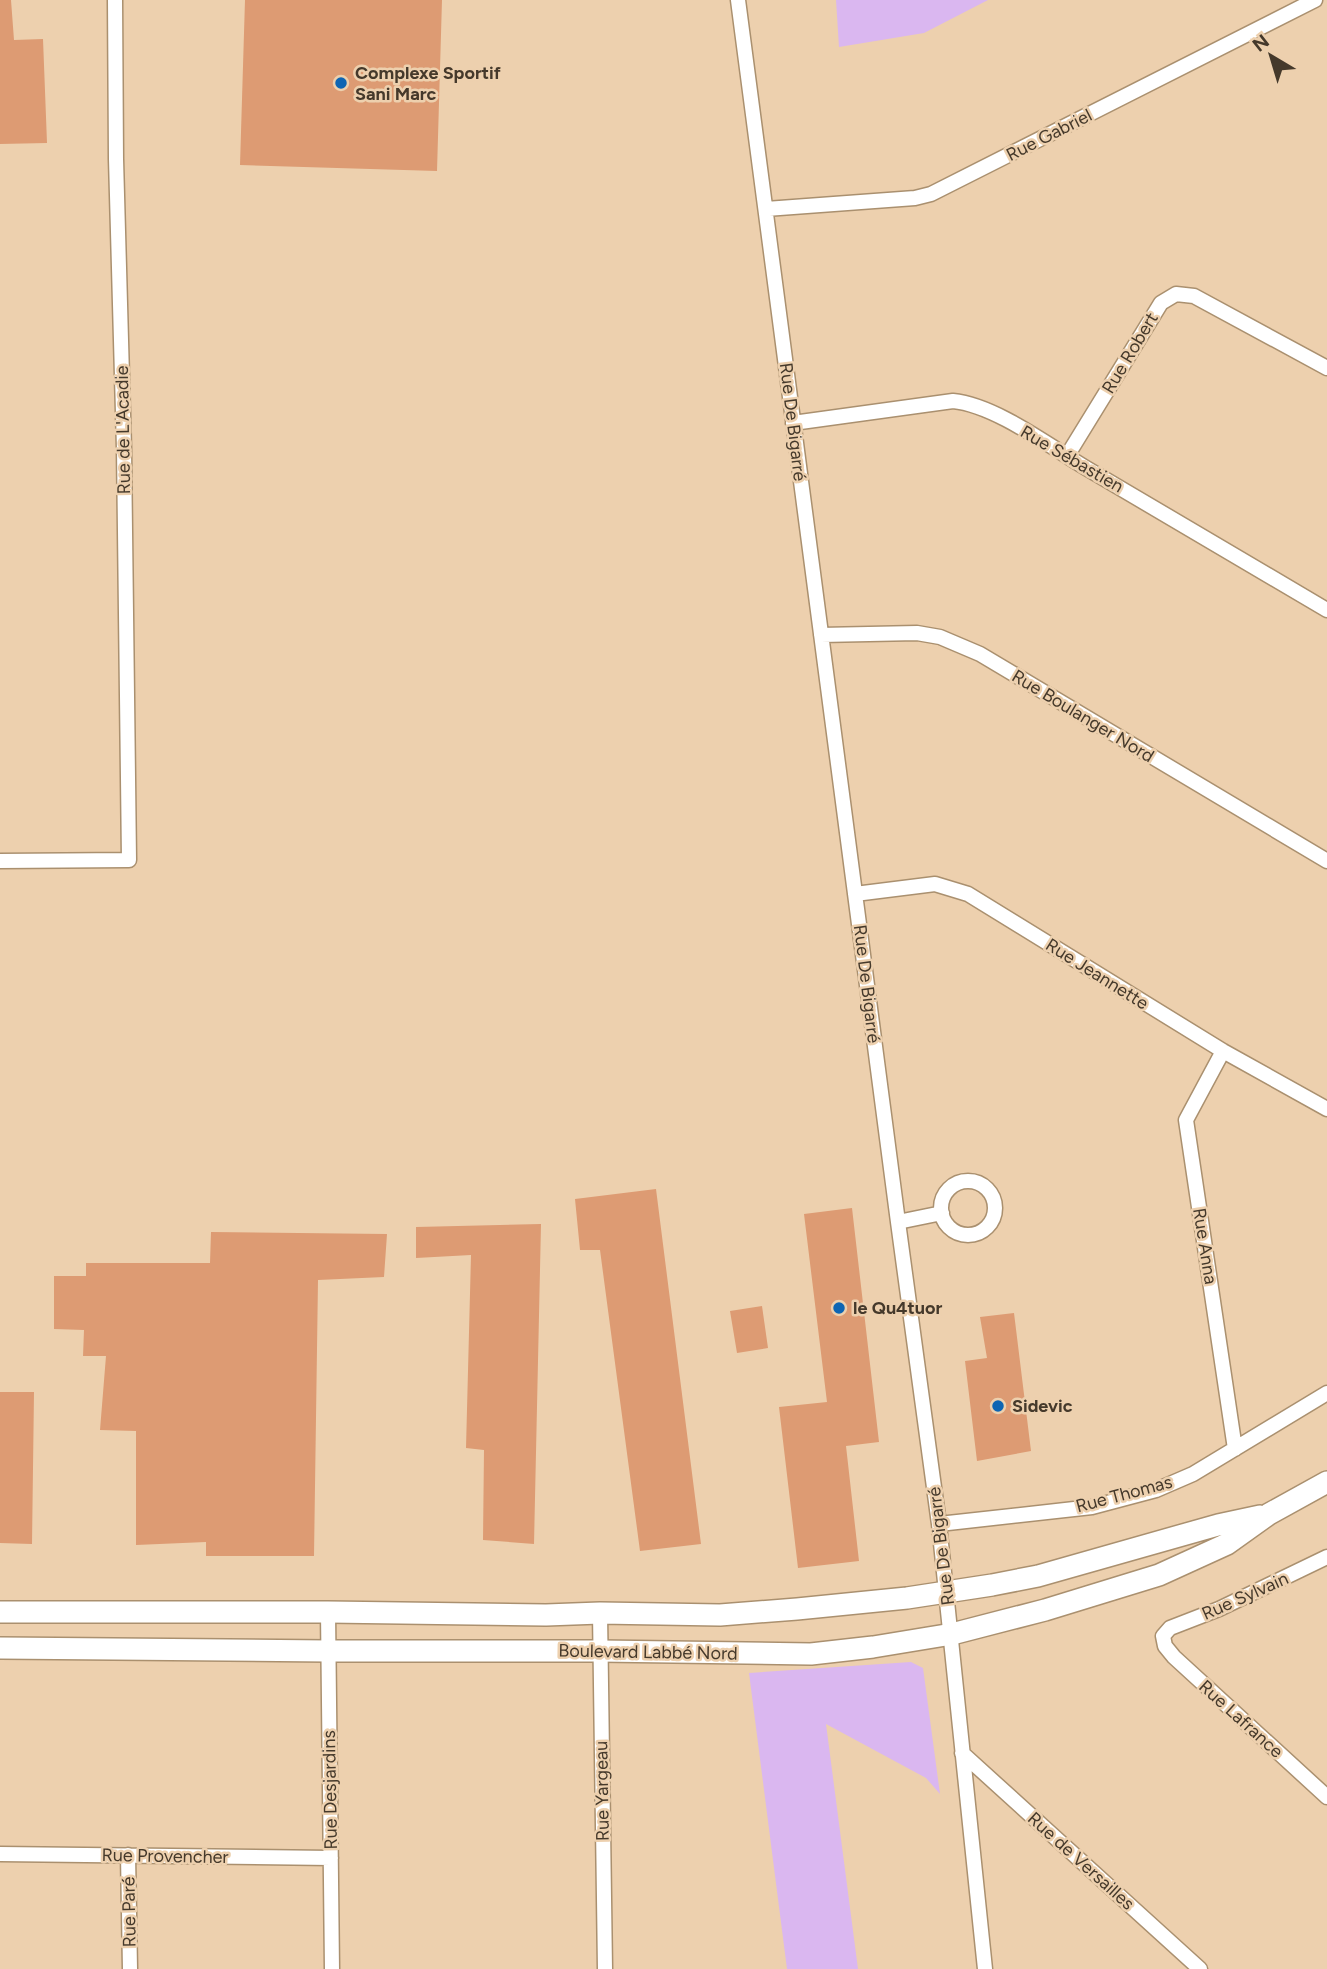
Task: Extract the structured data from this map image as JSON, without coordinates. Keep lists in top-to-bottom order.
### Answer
{
  "streets": {
    "main road": ["Boulevard Labbé Nord"],
    "street": [
      "Rue Gabriel",
      "Rue Robert",
      "Rue De Bigarré",
      "Rue de L'Acadie",
      "Rue Sébastien",
      "Rue Boulanger Nord",
      "Rue Jeannette",
      "Rue Anna",
      "Rue Thomas",
      "Rue Sylvain",
      "Rue Lafrance",
      "Rue Desjardins",
      "Rue Yargeau",
      "Rue Provencher",
      "Rue de Versailles",
      "Rue Paré"
    ]
  },
  "crossings": [
    ["Rue Gabriel", "Rue De Bigarré"],
    ["Rue Robert", "Rue Sébastien"],
    ["Rue De Bigarré", "Rue Sébastien"],
    ["Rue De Bigarré", "Rue Boulanger Nord"],
    ["Rue De Bigarré", "Rue Jeannette"],
    ["Rue De Bigarré", "Rue Thomas"],
    ["Rue De Bigarré", "Boulevard Labbé Nord"],
    ["Rue De Bigarré", "Rue de Versailles"],
    ["Rue Jeannette", "Rue Anna"],
    ["Rue Anna", "Rue Thomas"],
    ["Rue Sylvain", "Rue Lafrance"],
    ["Boulevard Labbé Nord", "Rue Desjardins"],
    ["Boulevard Labbé Nord", "Rue Yargeau"],
    ["Rue Desjardins", "Rue Provencher"],
    ["Rue Provencher", "Rue Paré"]
  ],
  "places": ["Complexe Sportif Sani Marc", "le Qu4tuor", "Sidevic"],
  "north": "top left"
}
